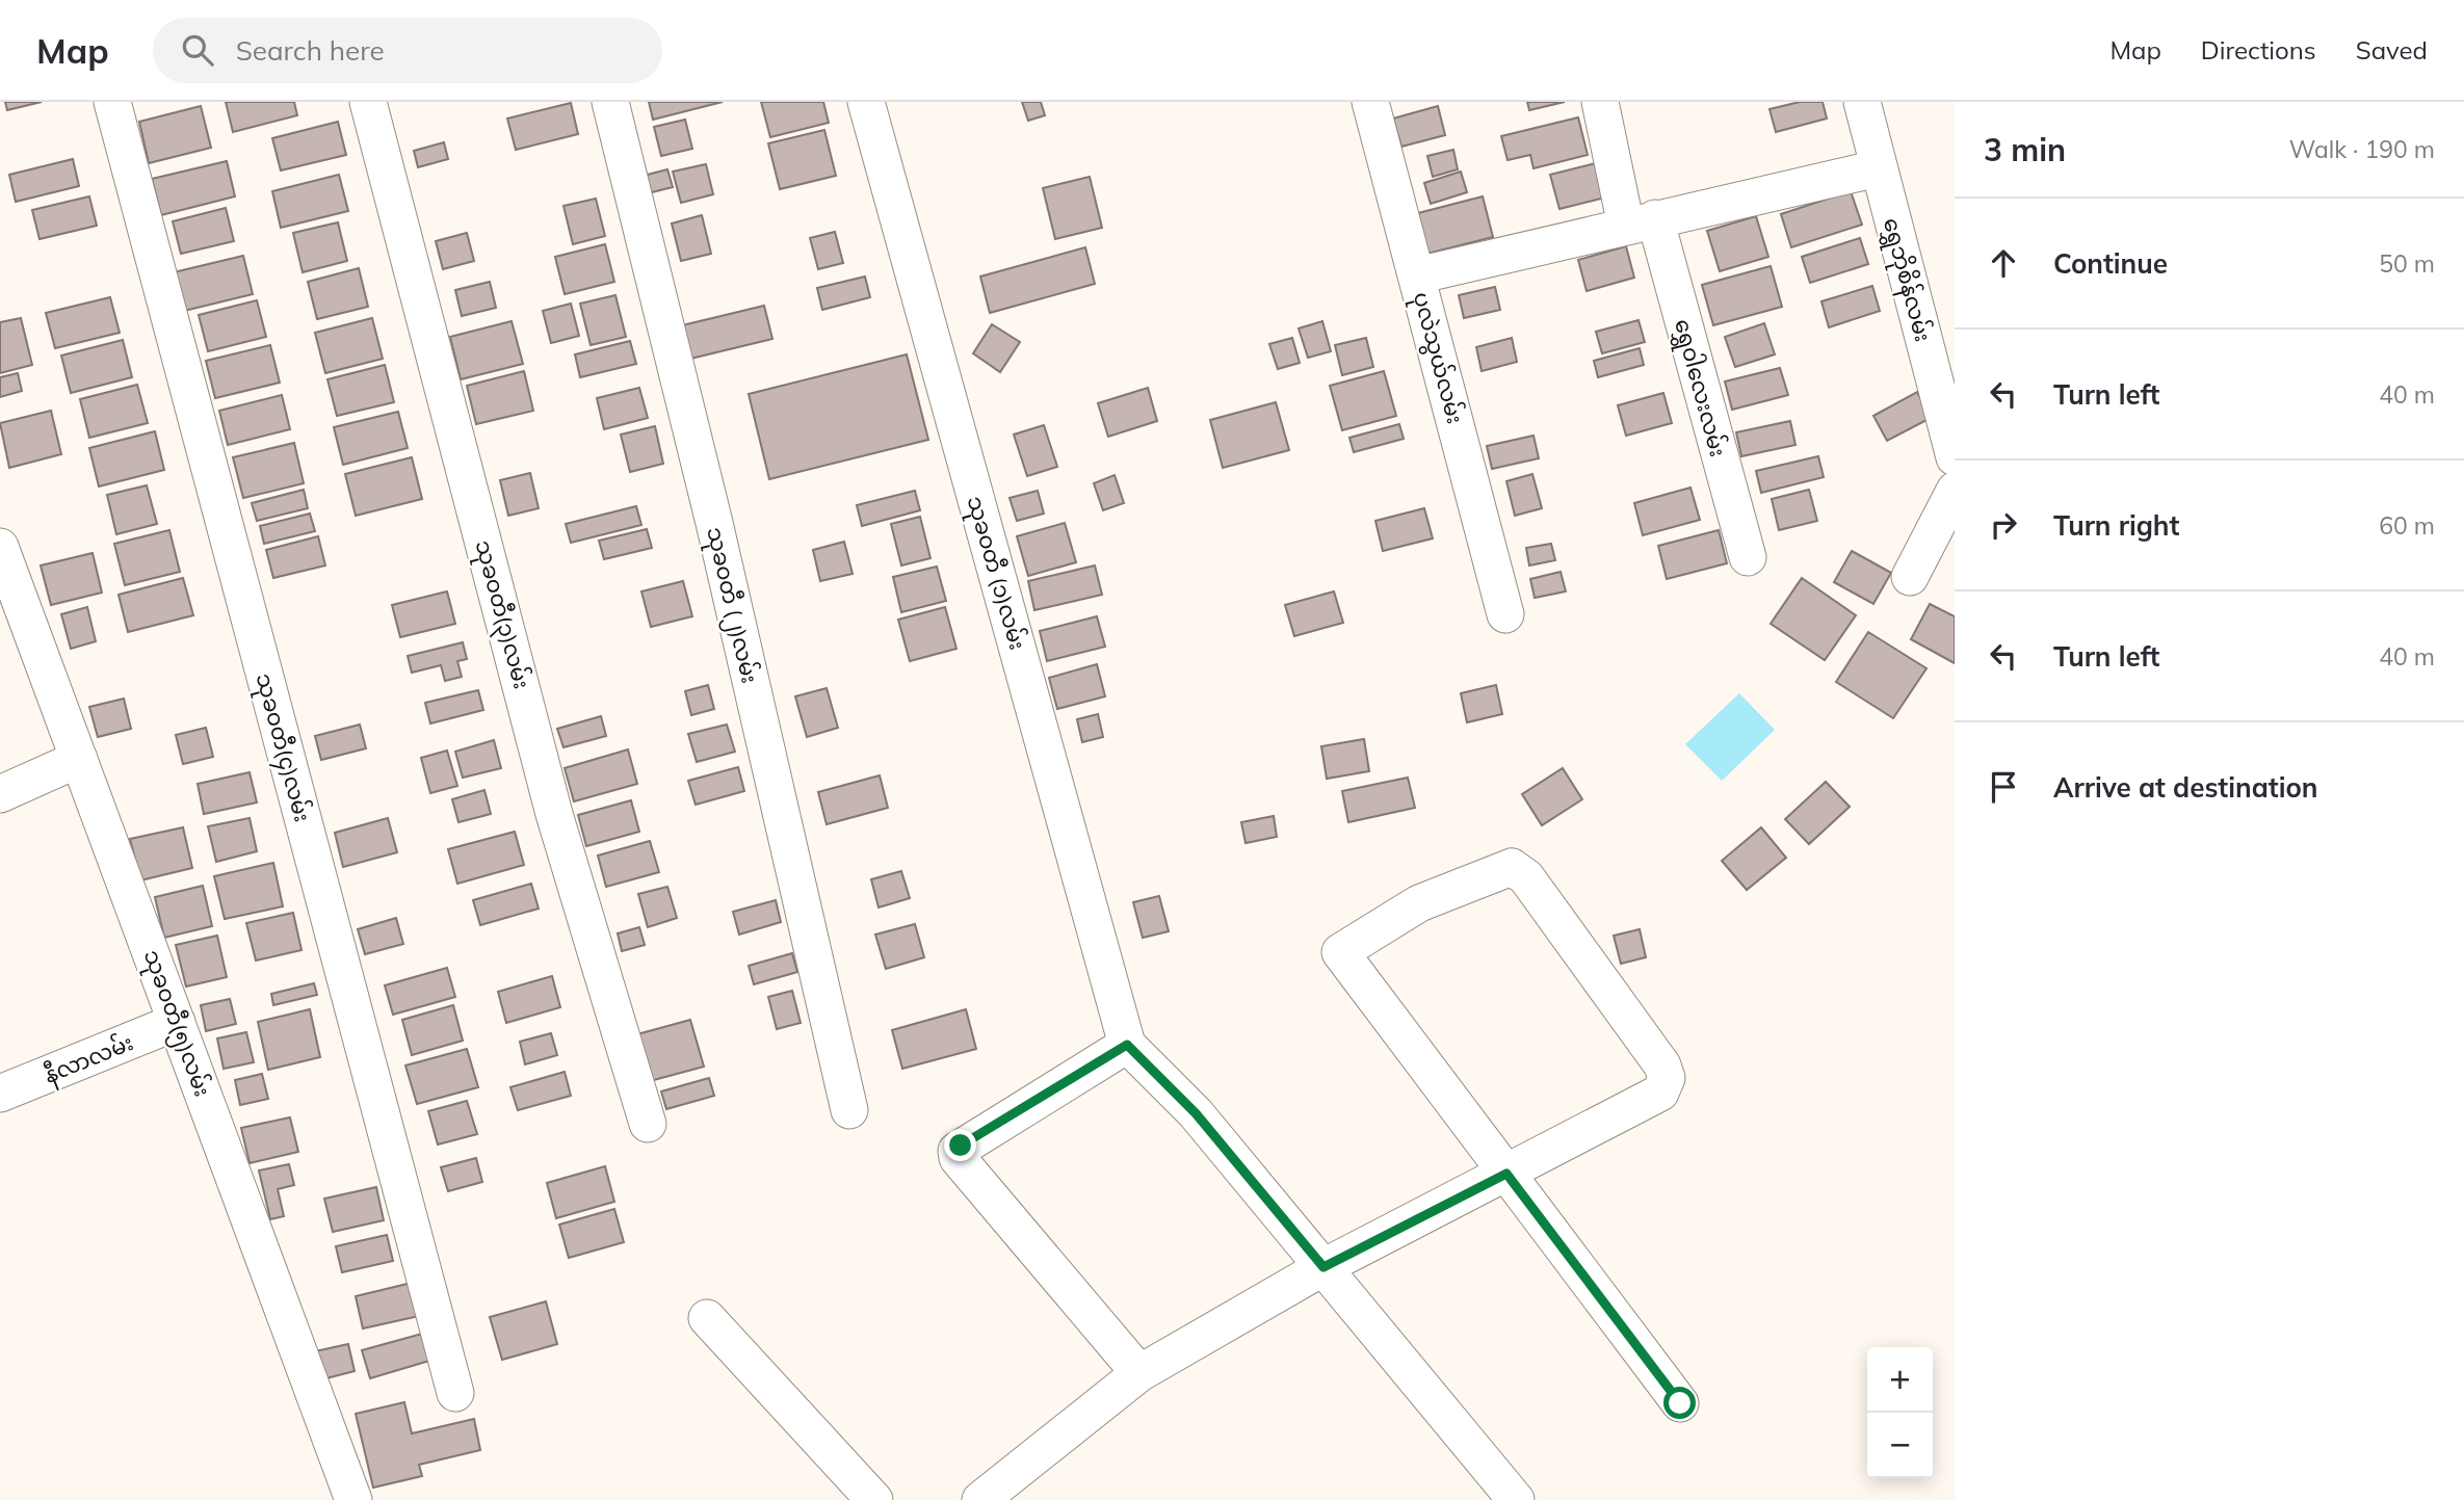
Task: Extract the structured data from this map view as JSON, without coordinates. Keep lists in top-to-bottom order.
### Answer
{
  "streets": {
    "street": [
      "ရွှေဘိုစိန်လမ်း",
      "ပုလဲသွယ်လမ်း",
      "ရွှေဝါလေးလမ်း",
      "သုခဝတီ (၁)လမ်း",
      "သုခဝတီ (၂)လမ်း",
      "သုခဝတီ(၃)လမ်း",
      "သုခဝတီ(၄)လမ်း",
      "သုခဝတီ(၅)လမ်း",
      "နီလာလမ်း"
    ]
  },
  "crossings": [
    ["သုခဝတီ(၅)လမ်း", "နီလာလမ်း"]
  ],
  "page": {
    "header": "Map",
    "search": "Search here",
    "nav": ["Map", "Directions", "Saved"],
    "heading": ["3 min", "Walk · 190 m"],
    "list": [
      ["Continue", "50 m"],
      ["Turn left", "40 m"],
      ["Turn right", "60 m"],
      ["Turn left", "40 m"],
      "Arrive at destination"
    ],
    "map_buttons": ["+", "−"]
  }
}
